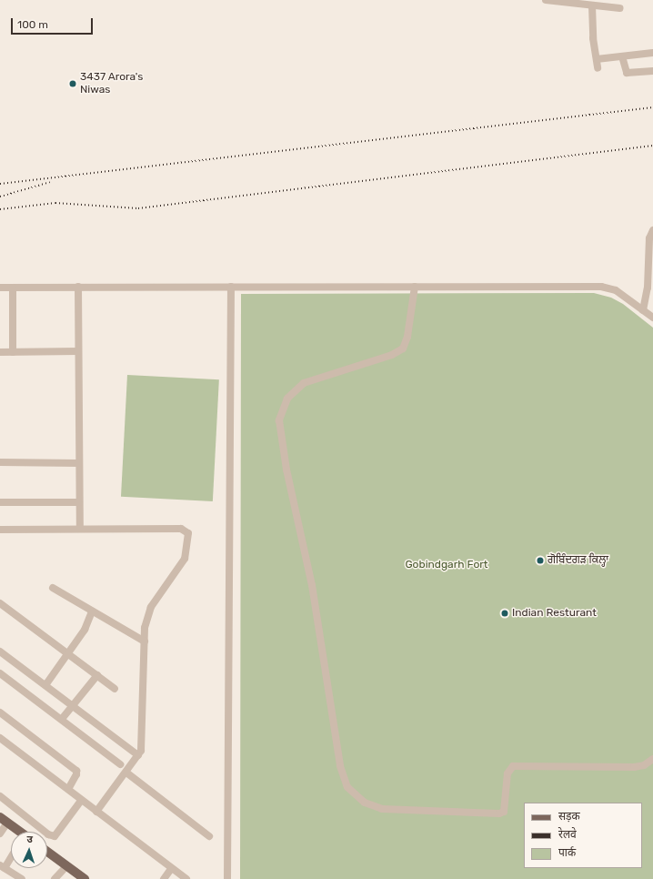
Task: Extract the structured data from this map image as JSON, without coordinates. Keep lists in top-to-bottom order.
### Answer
{
  "parks": ["Gobindgarh Fort"],
  "places": ["3437 Arora's Niwas", "ਗੋਬਿੰਦਗੜ ਕਿਲ੍ਹਾ", "Indian Resturant"],
  "legend": ["सड़क", "रेलवे", "पार्क"],
  "scale_bar": "100 m",
  "north": "top"
}
